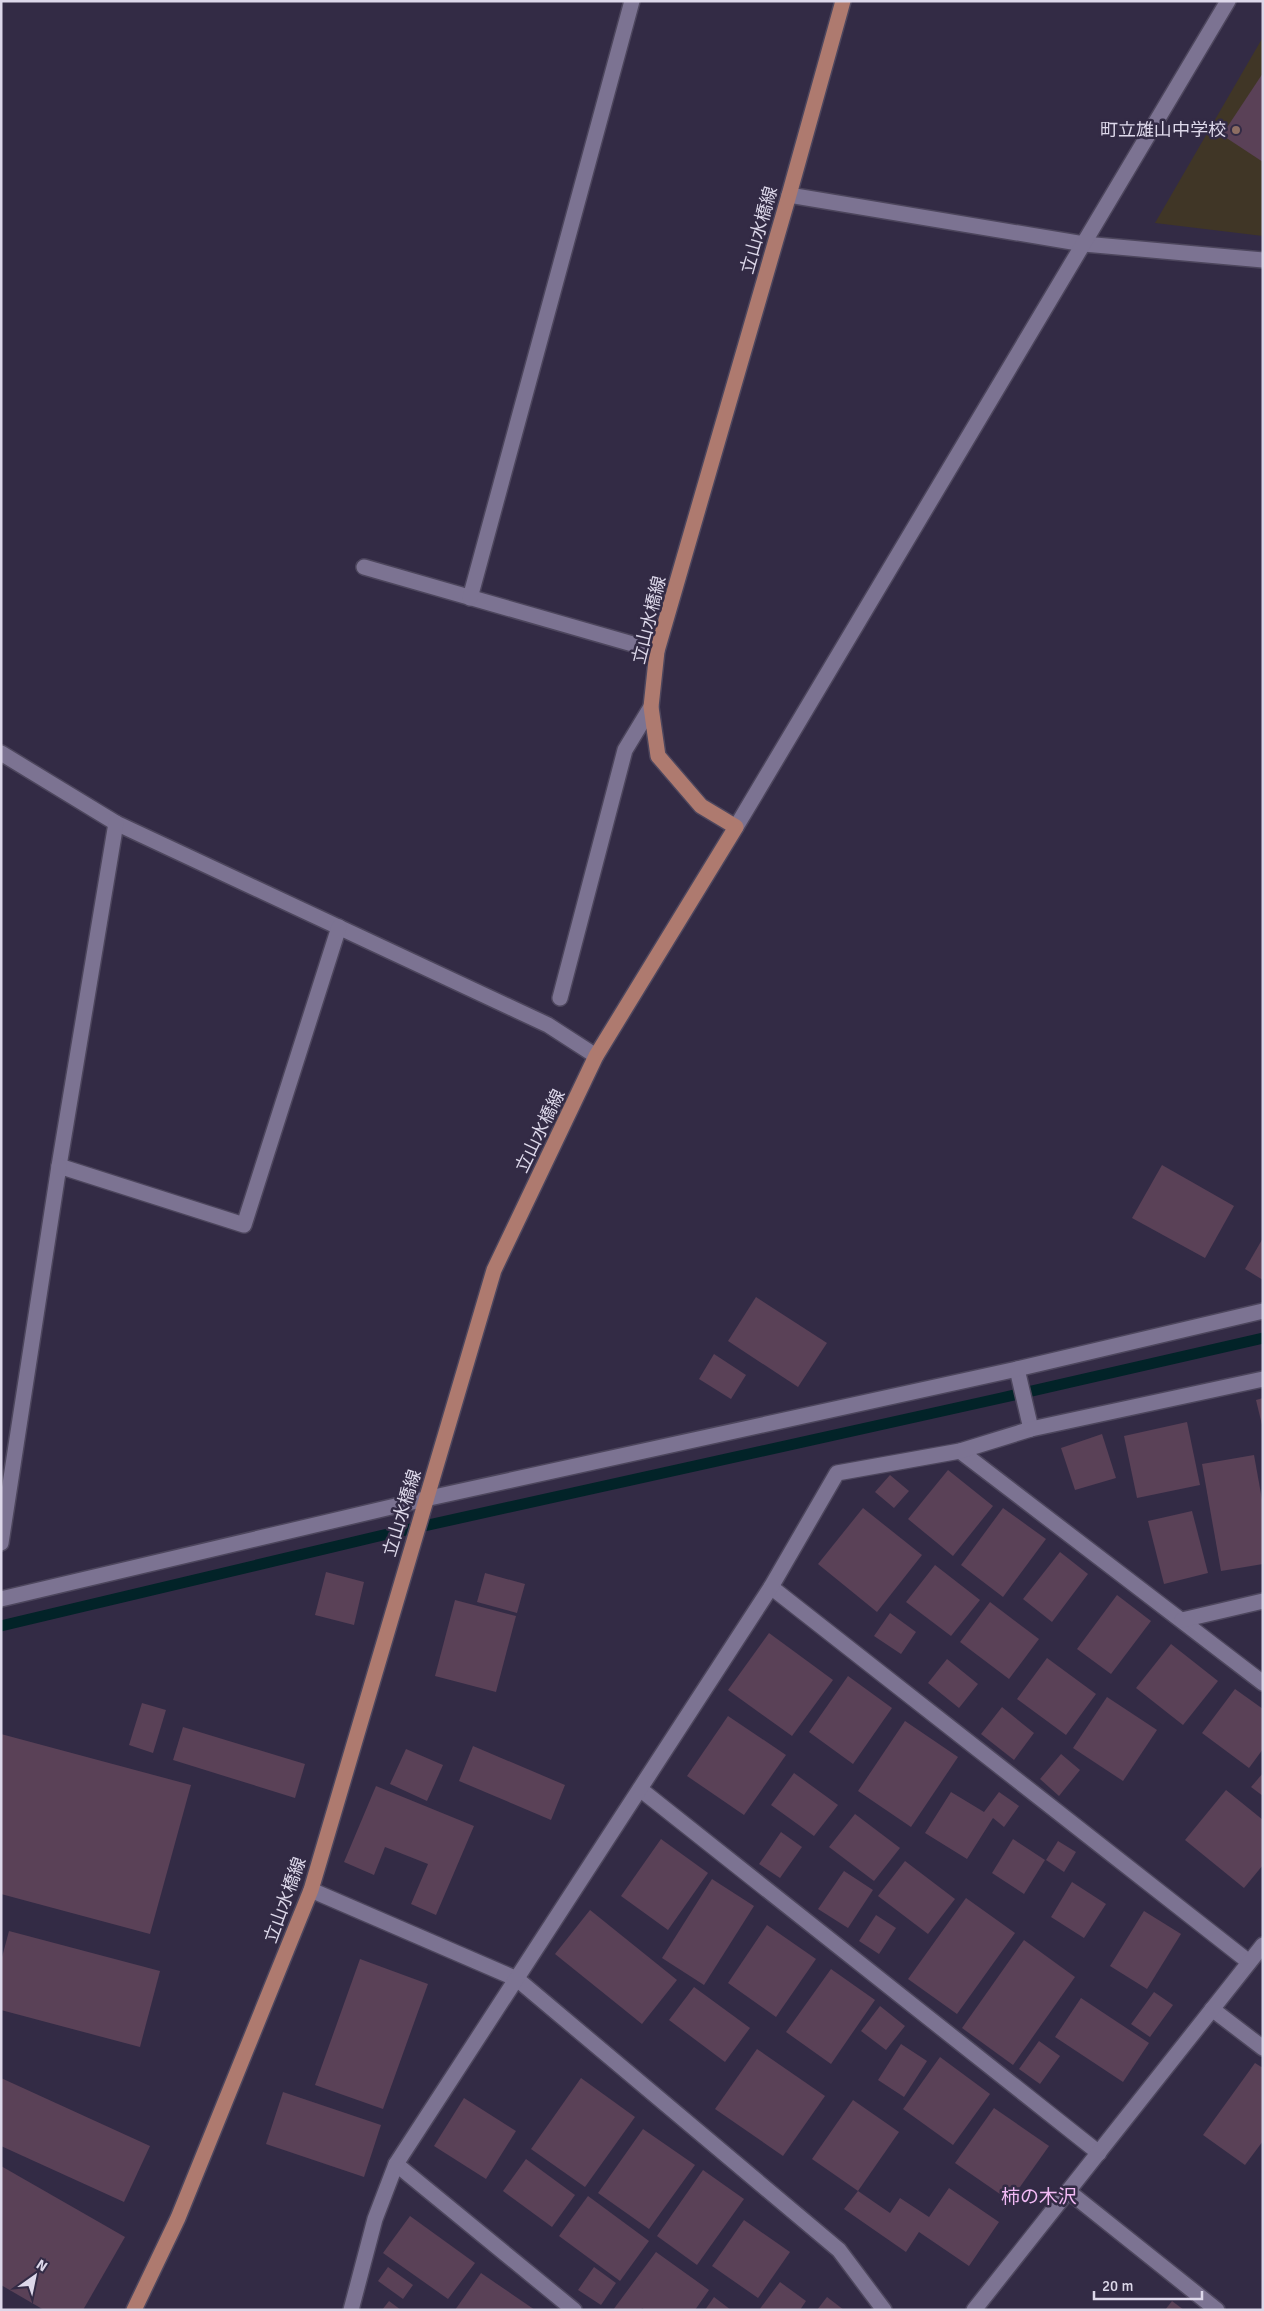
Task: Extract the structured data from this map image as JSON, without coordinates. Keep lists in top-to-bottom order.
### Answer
{
  "streets": {
    "main road": ["立山水橋線"]
  },
  "districts": ["柿の木沢"],
  "places": ["町立雄山中学校"],
  "scale_bar": "20 m",
  "north": "top right"
}
